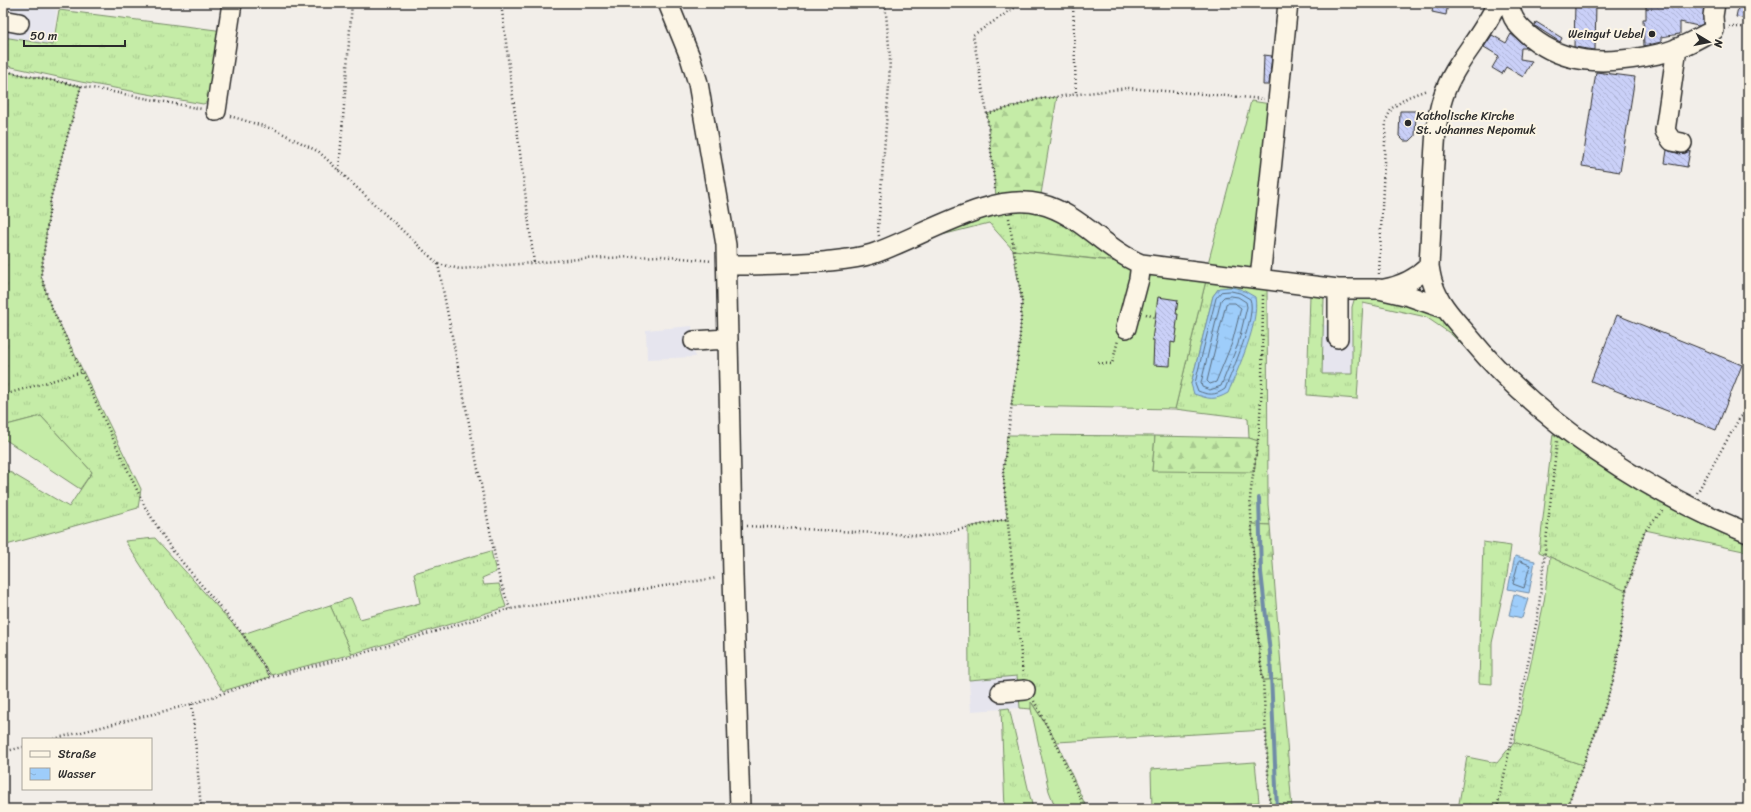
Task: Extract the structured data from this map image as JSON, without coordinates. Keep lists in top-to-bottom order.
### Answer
{
  "places": ["Weingut Uebel", "Katholische Kirche St. Johannes Nepomuk"],
  "legend": ["Straße", "Wasser"],
  "scale_bar": "50 m",
  "north": "right"
}
